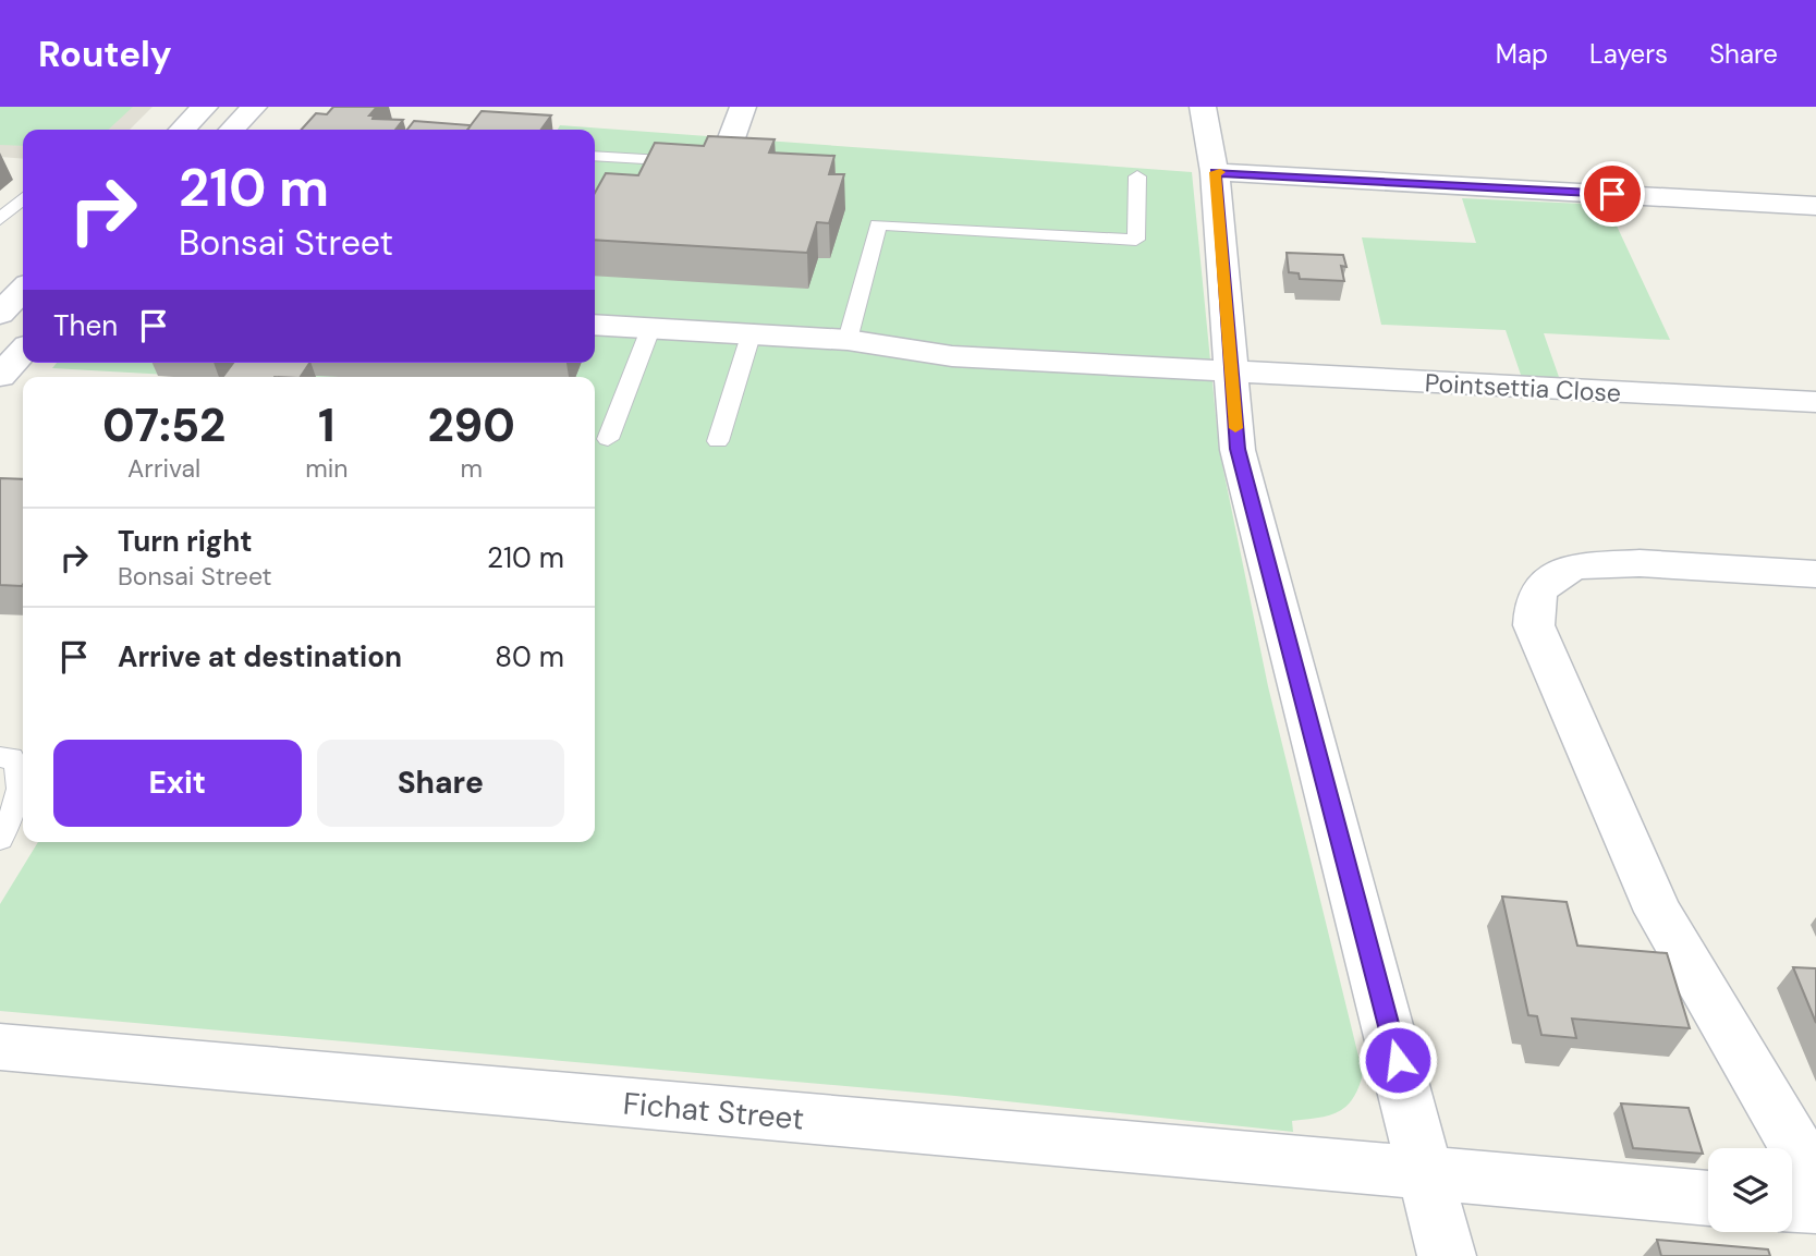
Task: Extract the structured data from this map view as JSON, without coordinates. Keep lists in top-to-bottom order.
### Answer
{
  "streets": {
    "street": ["Pointsettia Close", "Fichat Street"]
  },
  "page": {
    "header": "Routely",
    "nav": ["Map", "Layers", "Share"],
    "turn": ["210 m", "Bonsai Street"],
    "then": "Then",
    "eta": [
      "07:52",
      "Arrival",
      "1",
      "min",
      "290",
      "m"
    ],
    "list": [
      {
        "name": "Turn right",
        "note": "Bonsai Street",
        "value": "210 m"
      },
      {
        "name": "Arrive at destination",
        "value": "80 m"
      }
    ],
    "buttons": ["Exit", "Share"]
  }
}
